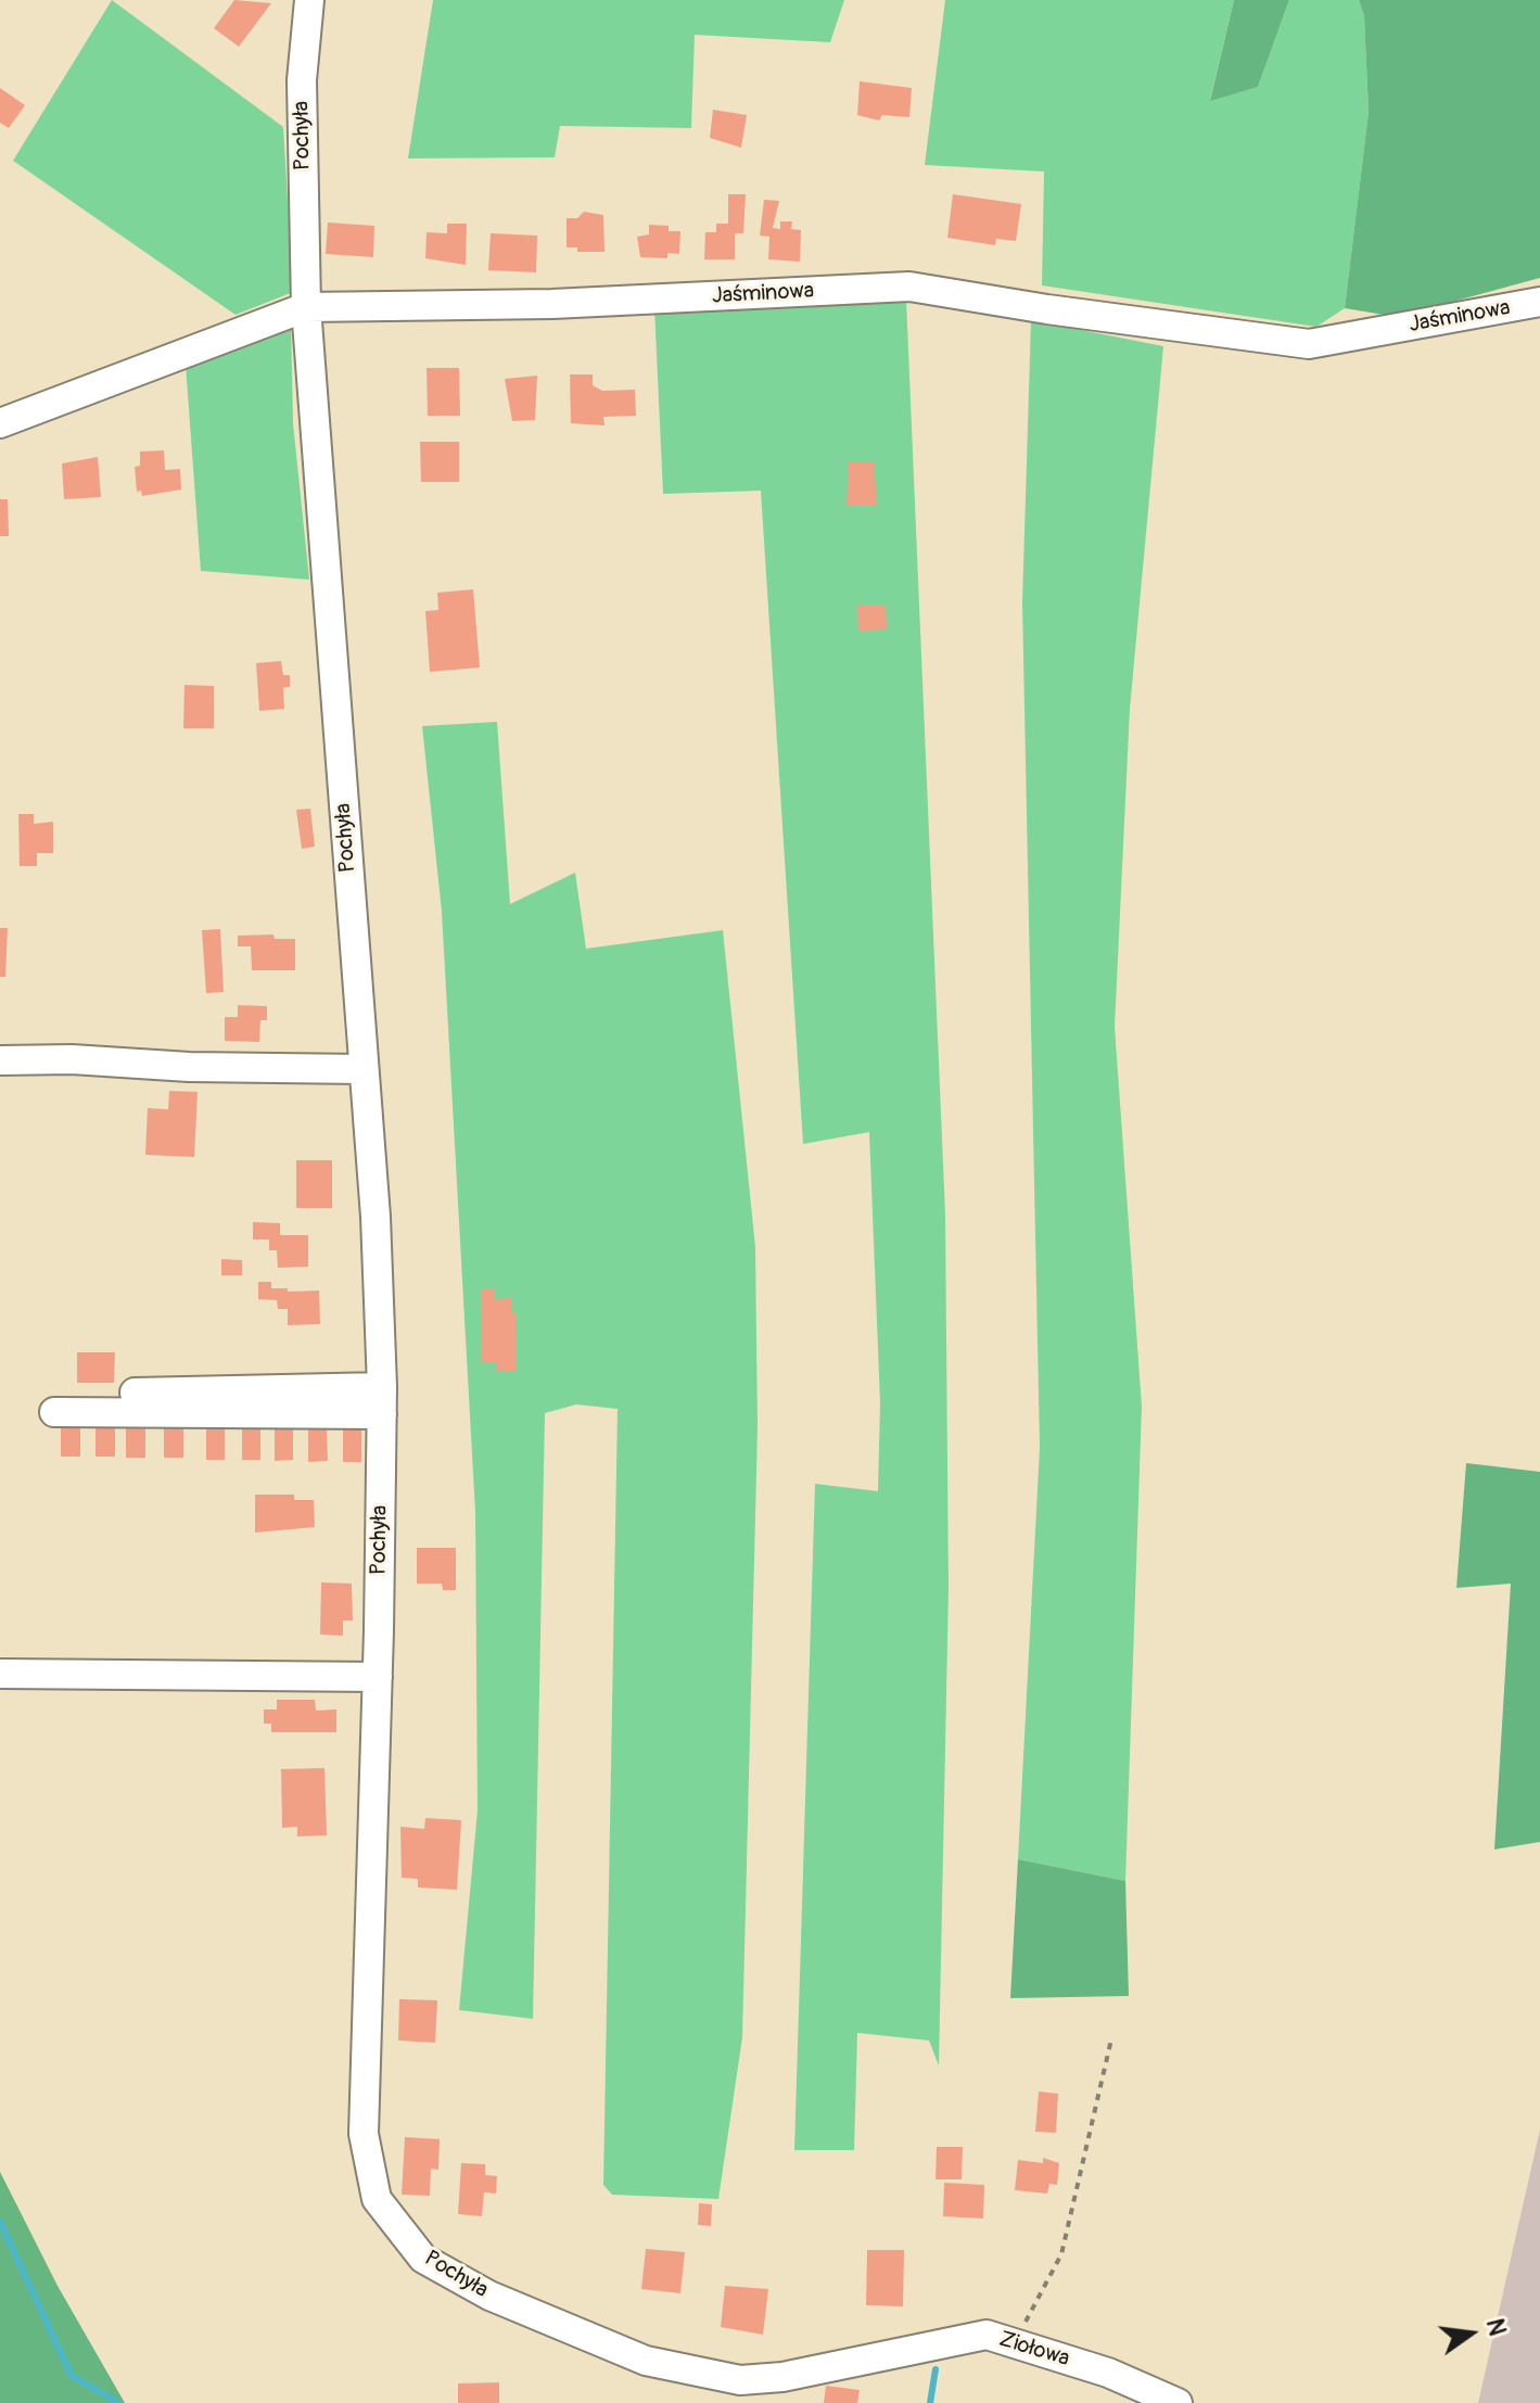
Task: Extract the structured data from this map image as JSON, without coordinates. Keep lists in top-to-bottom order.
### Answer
{
  "streets": {
    "street": ["Pochyła", "Jaśminowa", "Ziołowa"]
  },
  "crossings": [
    ["Pochyła", "Jaśminowa"],
    ["Pochyła", "Ziołowa"]
  ],
  "north": "right"
}
